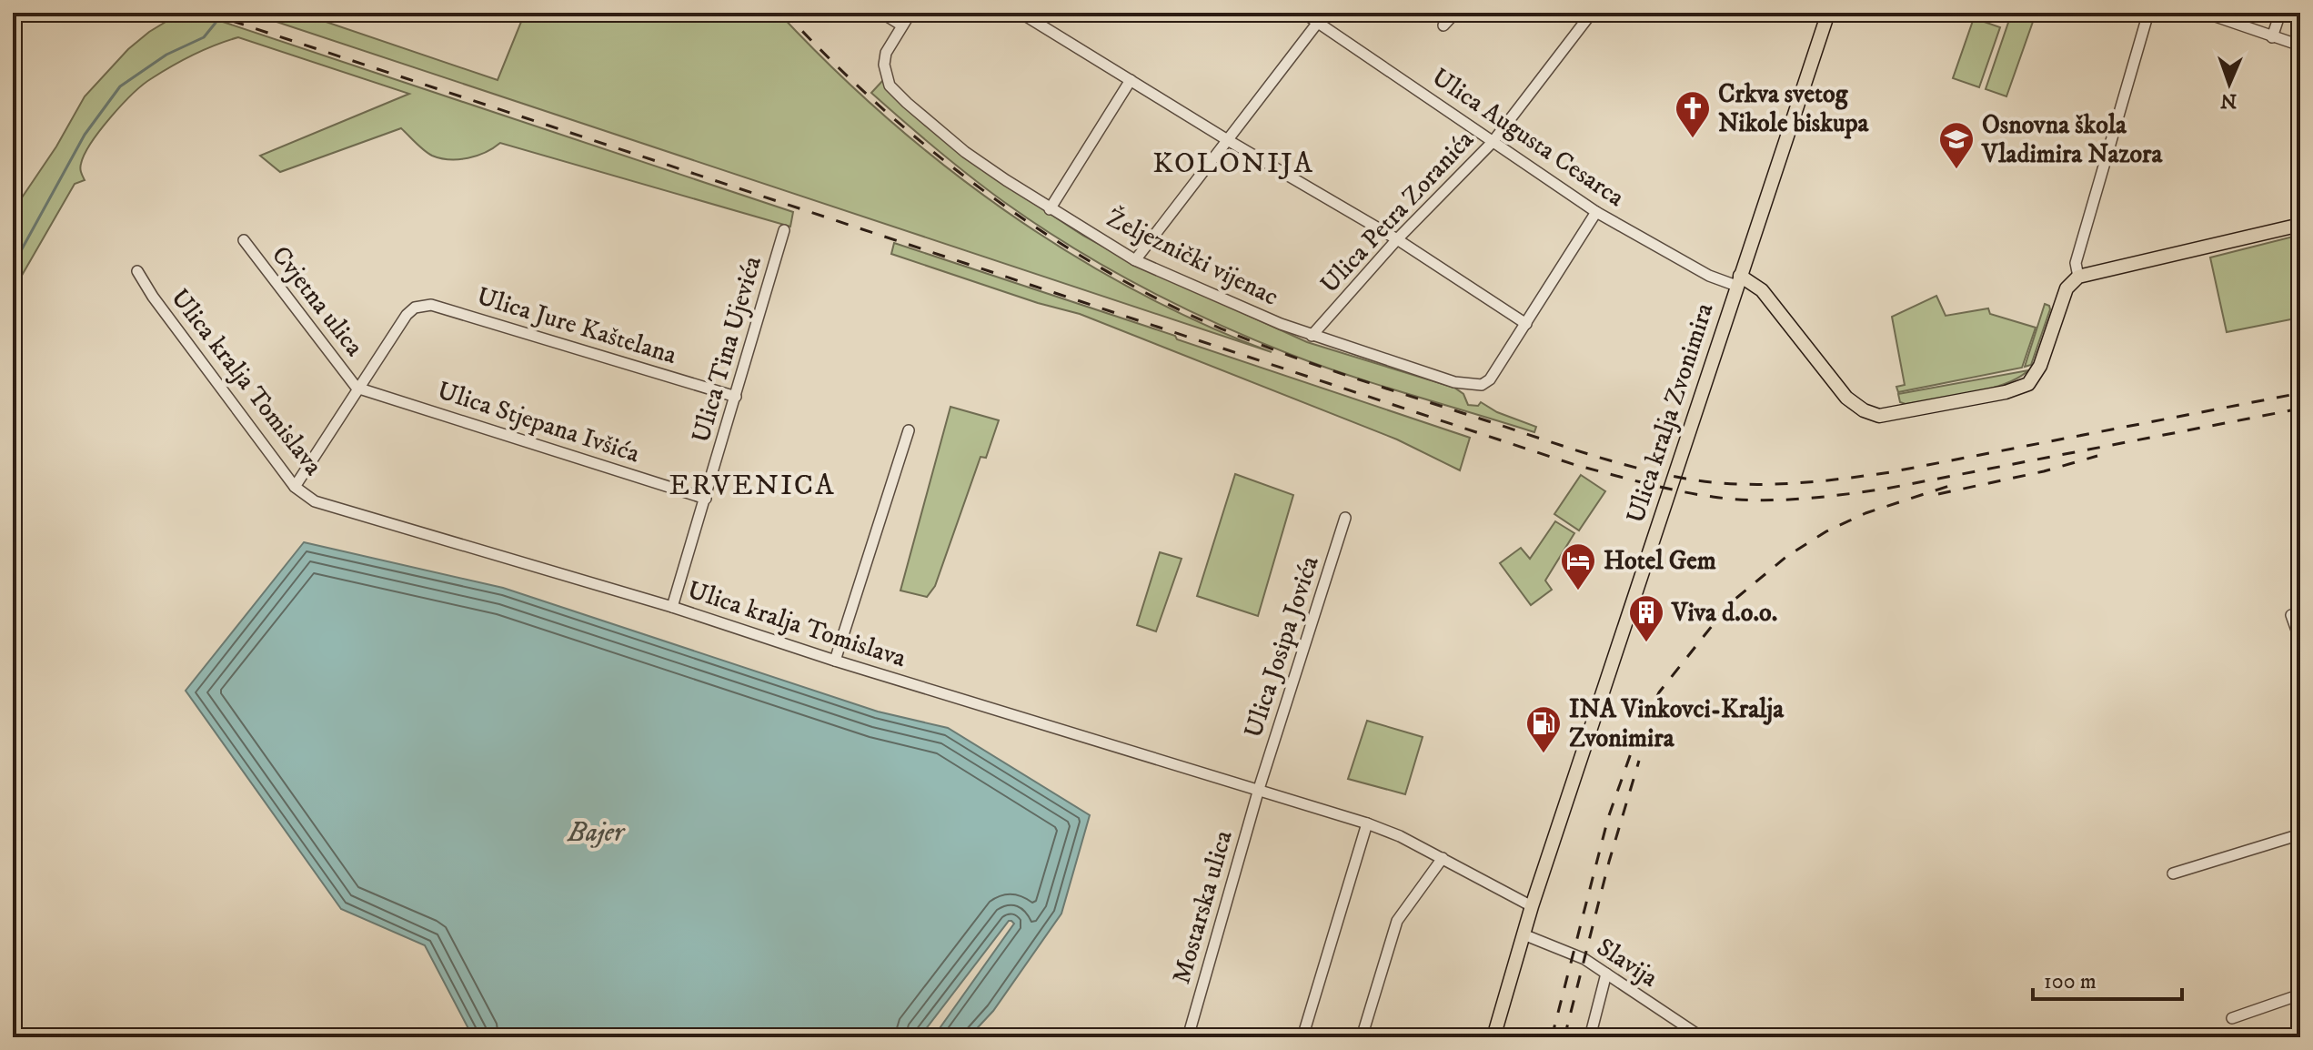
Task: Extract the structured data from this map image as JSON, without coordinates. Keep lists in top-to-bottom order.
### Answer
{
  "streets": {
    "main road": ["Ulica kralja Zvonimira"],
    "street": [
      "Ulica Augusta Cesarca",
      "Ulica Petra Zoranića",
      "Željeznički vijenac",
      "Cvjetna ulica",
      "Ulica Jure Kaštelana",
      "Ulica Tina Ujevića",
      "Ulica kralja Tomislava",
      "Ulica Stjepana Ivšića",
      "Ulica Josipa Jovića",
      "Mostarska ulica",
      "Slavija"
    ]
  },
  "crossings": [
    ["Ulica Augusta Cesarca", "Ulica Petra Zoranića"],
    ["Ulica Augusta Cesarca", "Ulica kralja Zvonimira"],
    ["Ulica Petra Zoranića", "Željeznički vijenac"],
    ["Cvjetna ulica", "Ulica Jure Kaštelana"],
    ["Cvjetna ulica", "Ulica kralja Tomislava"],
    ["Cvjetna ulica", "Ulica Stjepana Ivšića"],
    ["Ulica Jure Kaštelana", "Ulica Tina Ujevića"],
    ["Ulica Tina Ujevića", "Ulica kralja Tomislava"],
    ["Ulica Tina Ujevića", "Ulica Stjepana Ivšića"],
    ["Ulica kralja Tomislava", "Ulica kralja Zvonimira"],
    ["Ulica kralja Tomislava", "Ulica Josipa Jovića"],
    ["Ulica kralja Tomislava", "Mostarska ulica"],
    ["Ulica kralja Zvonimira", "Slavija"],
    ["Ulica Josipa Jovića", "Mostarska ulica"]
  ],
  "districts": ["KOLONIJA", "ERVENICA"],
  "water": ["Bajer"],
  "places": {
    "church": ["Crkva svetog Nikole biskupa"],
    "school or university": ["Osnovna škola Vladimira Nazora"],
    "hotel": ["Hotel Gem"],
    "building": ["Viva d.o.o."],
    "fuel station": ["INA Vinkovci-Kralja Zvonimira"]
  },
  "scale_bar": "100 m",
  "north": "bottom"
}
